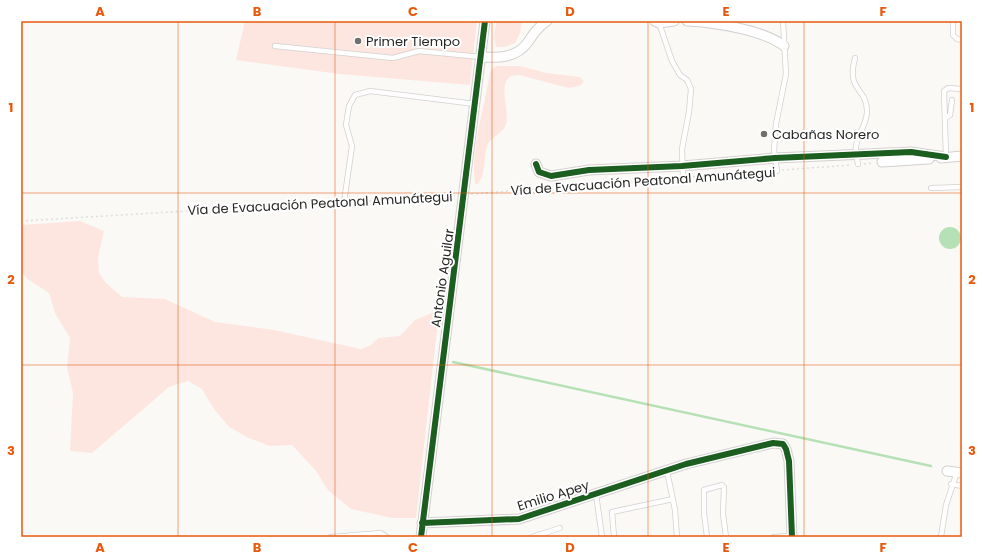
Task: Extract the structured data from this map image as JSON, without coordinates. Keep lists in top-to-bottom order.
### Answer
{
  "streets": {
    "street": ["Antonio Aguilar", "Emilio Apey"],
    "cycle path": ["Vía de Evacuación Peatonal Amunátegui"]
  },
  "crossings": [
    ["Vía de Evacuación Peatonal Amunátegui", "Antonio Aguilar"],
    ["Antonio Aguilar", "Emilio Apey"]
  ],
  "places": ["Primer Tiempo", "Cabañas Norero"],
  "grid": {
    "columns": [
      "A",
      "B",
      "C",
      "D",
      "E",
      "F"
    ],
    "rows": ["1", "2", "3"]
  }
}
